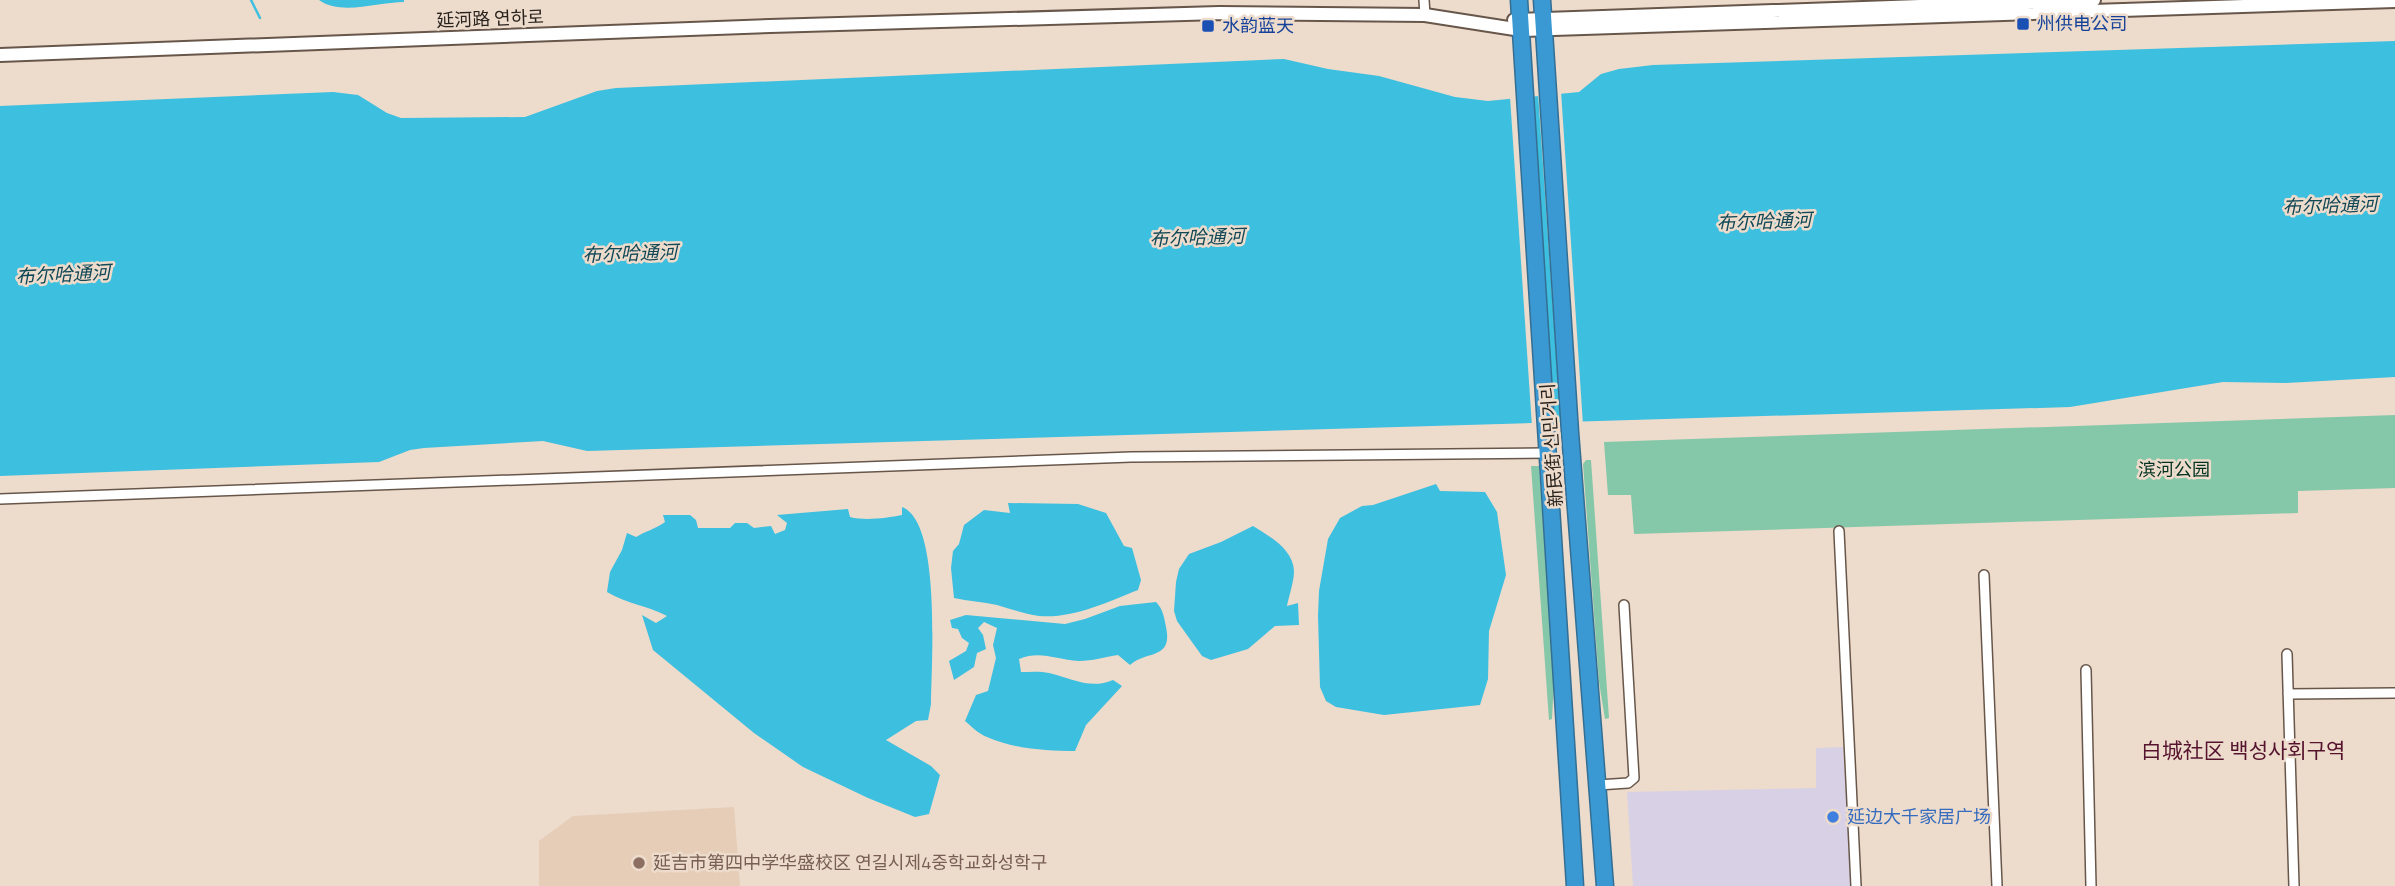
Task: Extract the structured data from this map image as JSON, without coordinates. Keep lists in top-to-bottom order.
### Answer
{
  "streets": {
    "highway": ["新民街 신민거리"],
    "main road": ["延河路 연하로"]
  },
  "crossings": [
    ["延河路 연하로", "新民街 신민거리"]
  ],
  "districts": ["白城社区 백성사회구역"],
  "water": ["布尔哈通河"],
  "parks": ["滨河公园"],
  "places": {
    "transit": ["州供电公司", "水韵蓝天"],
    "other": ["延边大千家居广场", "延吉市第四中学华盛校区 연길시제4중학교화성학구"]
  }
}
